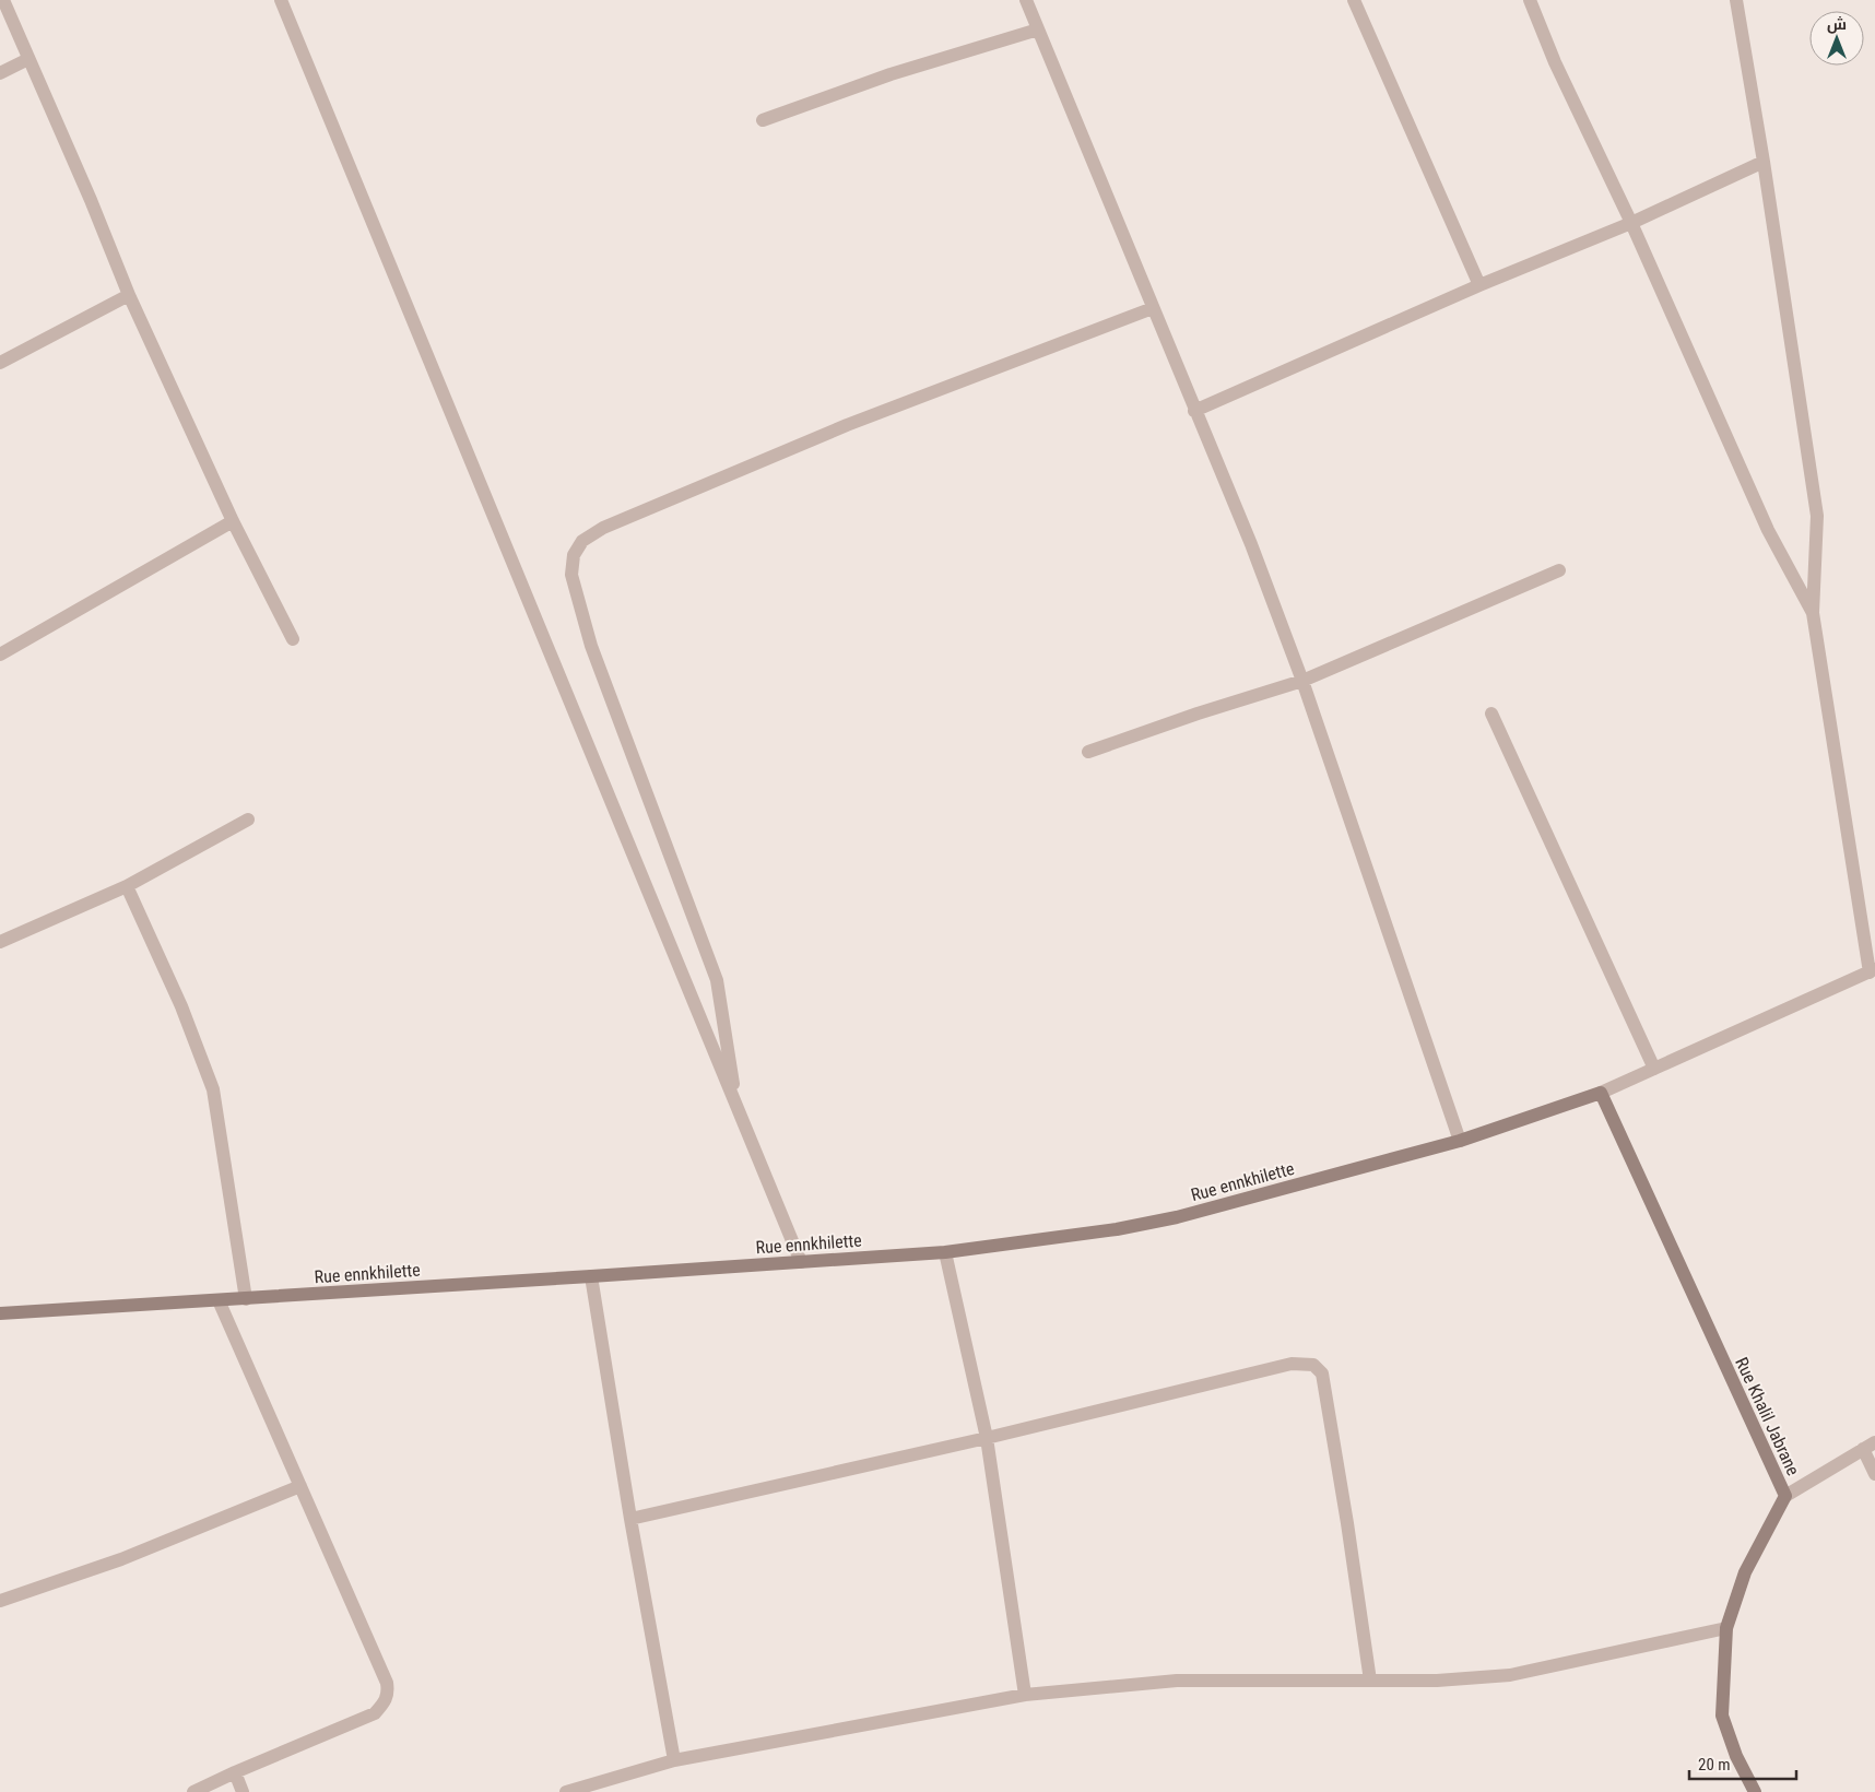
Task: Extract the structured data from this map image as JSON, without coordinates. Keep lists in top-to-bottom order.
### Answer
{
  "streets": {
    "street": ["Rue ennkhilette", "Rue Khalil Jabrane"]
  },
  "crossings": [
    ["Rue ennkhilette", "Rue Khalil Jabrane"]
  ],
  "scale_bar": "20 m",
  "north": "top"
}
